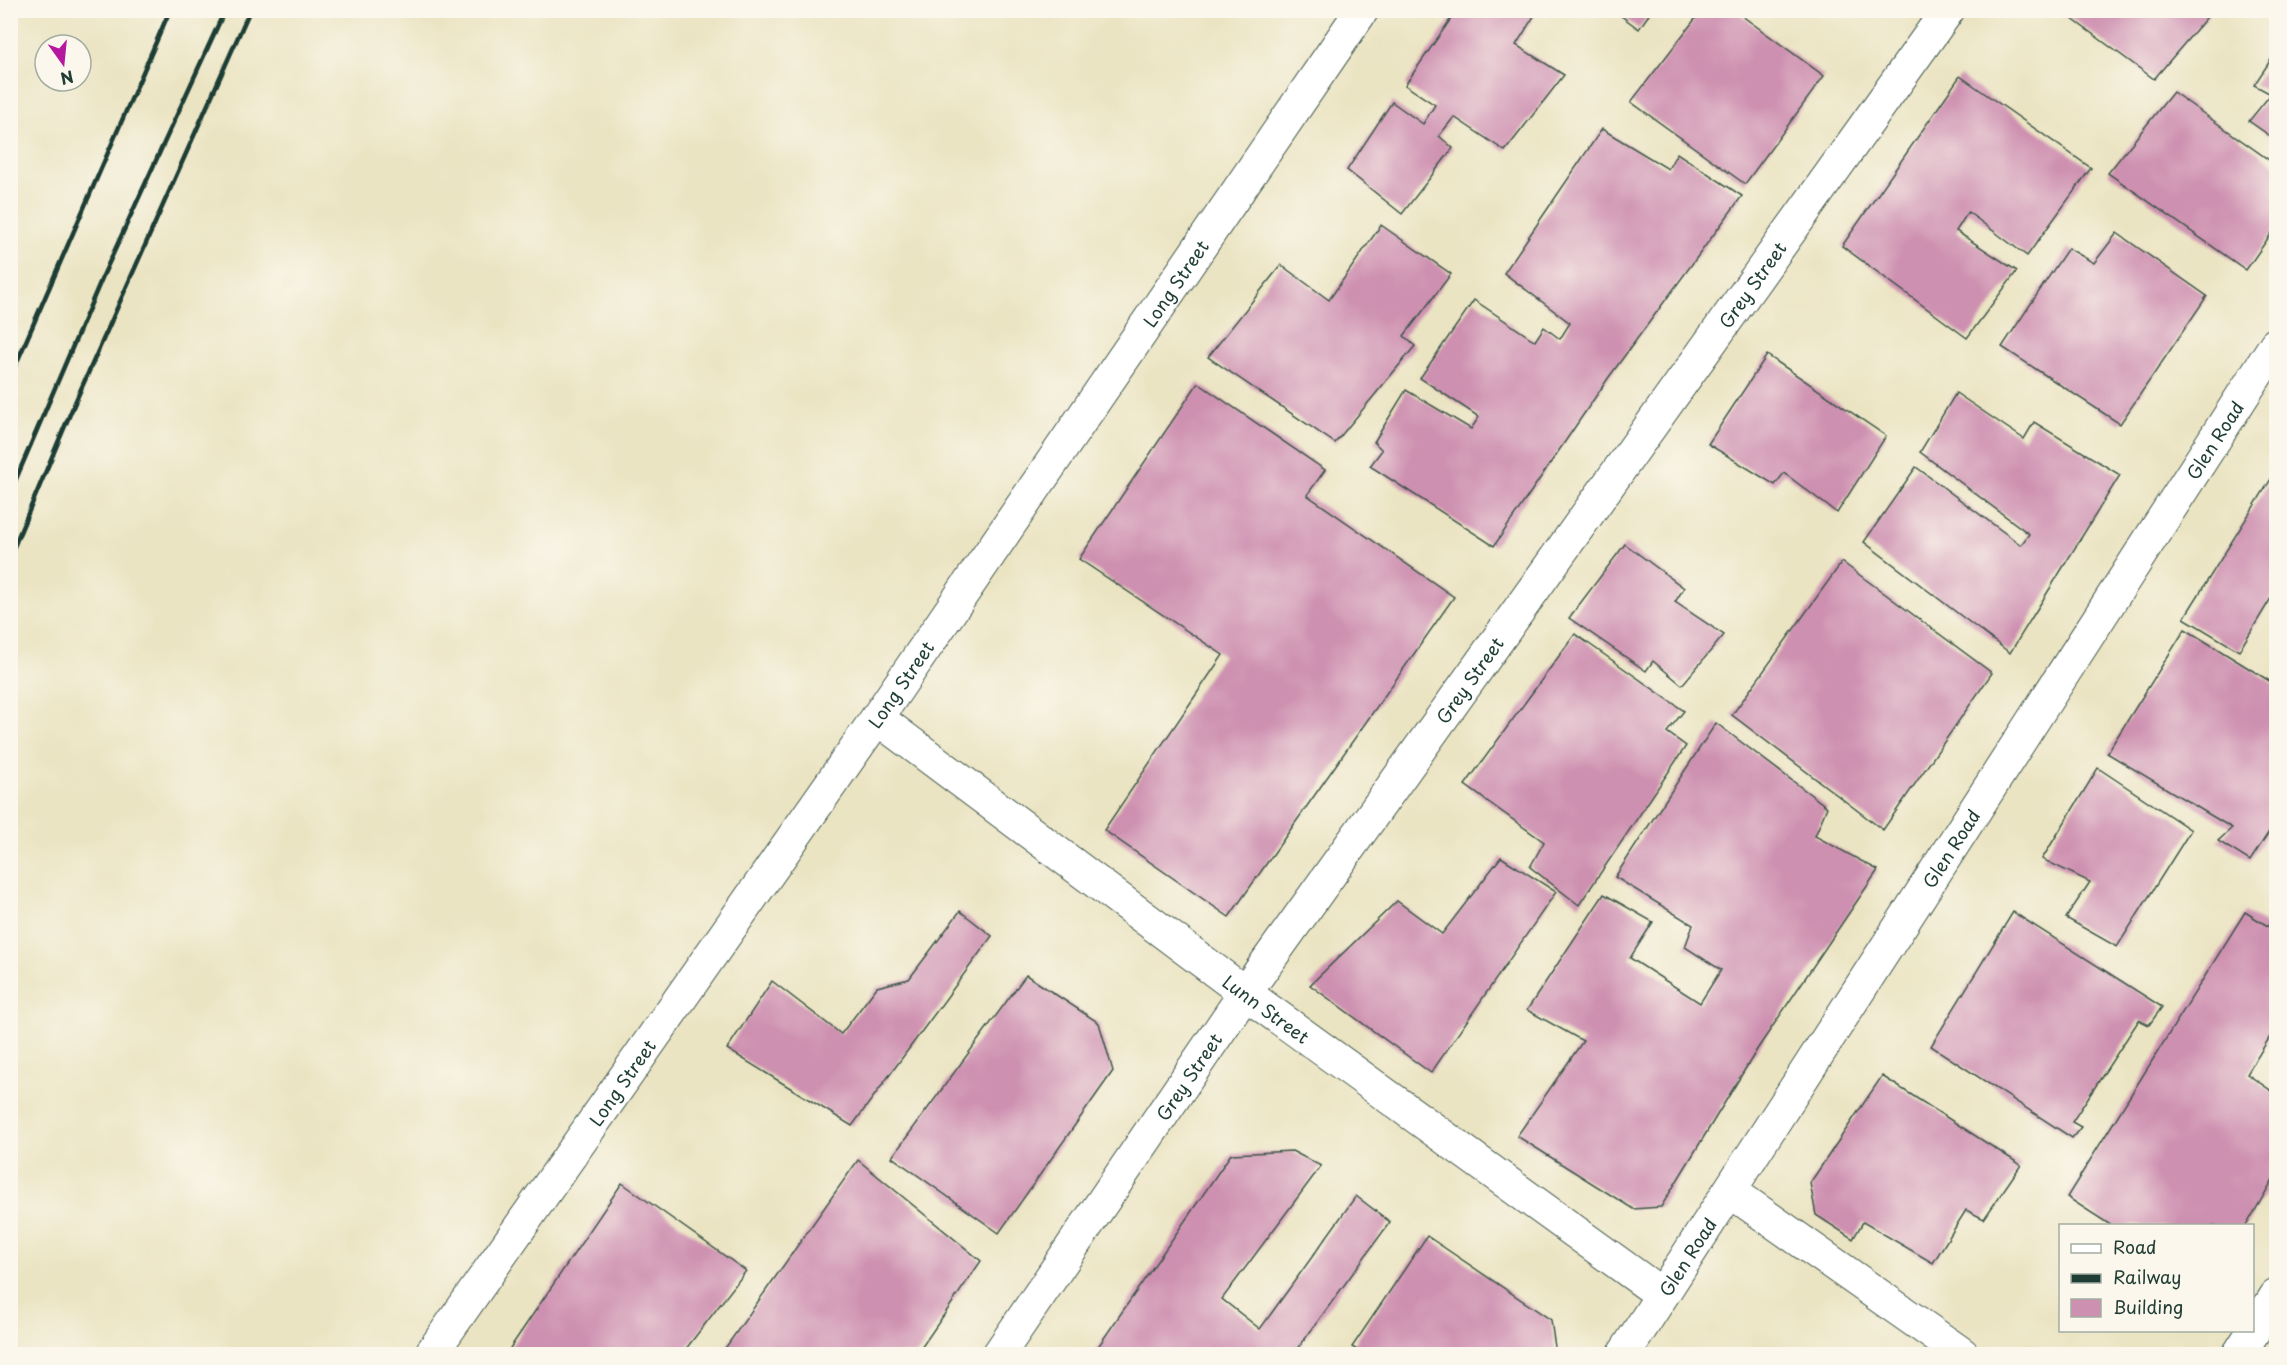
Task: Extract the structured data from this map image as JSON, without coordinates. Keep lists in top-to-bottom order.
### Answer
{
  "streets": {
    "street": [
      "Long Street",
      "Grey Street",
      "Glen Road",
      "Lunn Street"
    ]
  },
  "crossings": [
    ["Long Street", "Lunn Street"],
    ["Grey Street", "Lunn Street"],
    ["Glen Road", "Lunn Street"]
  ],
  "legend": ["Road", "Railway", "Building"],
  "north": "bottom"
}
